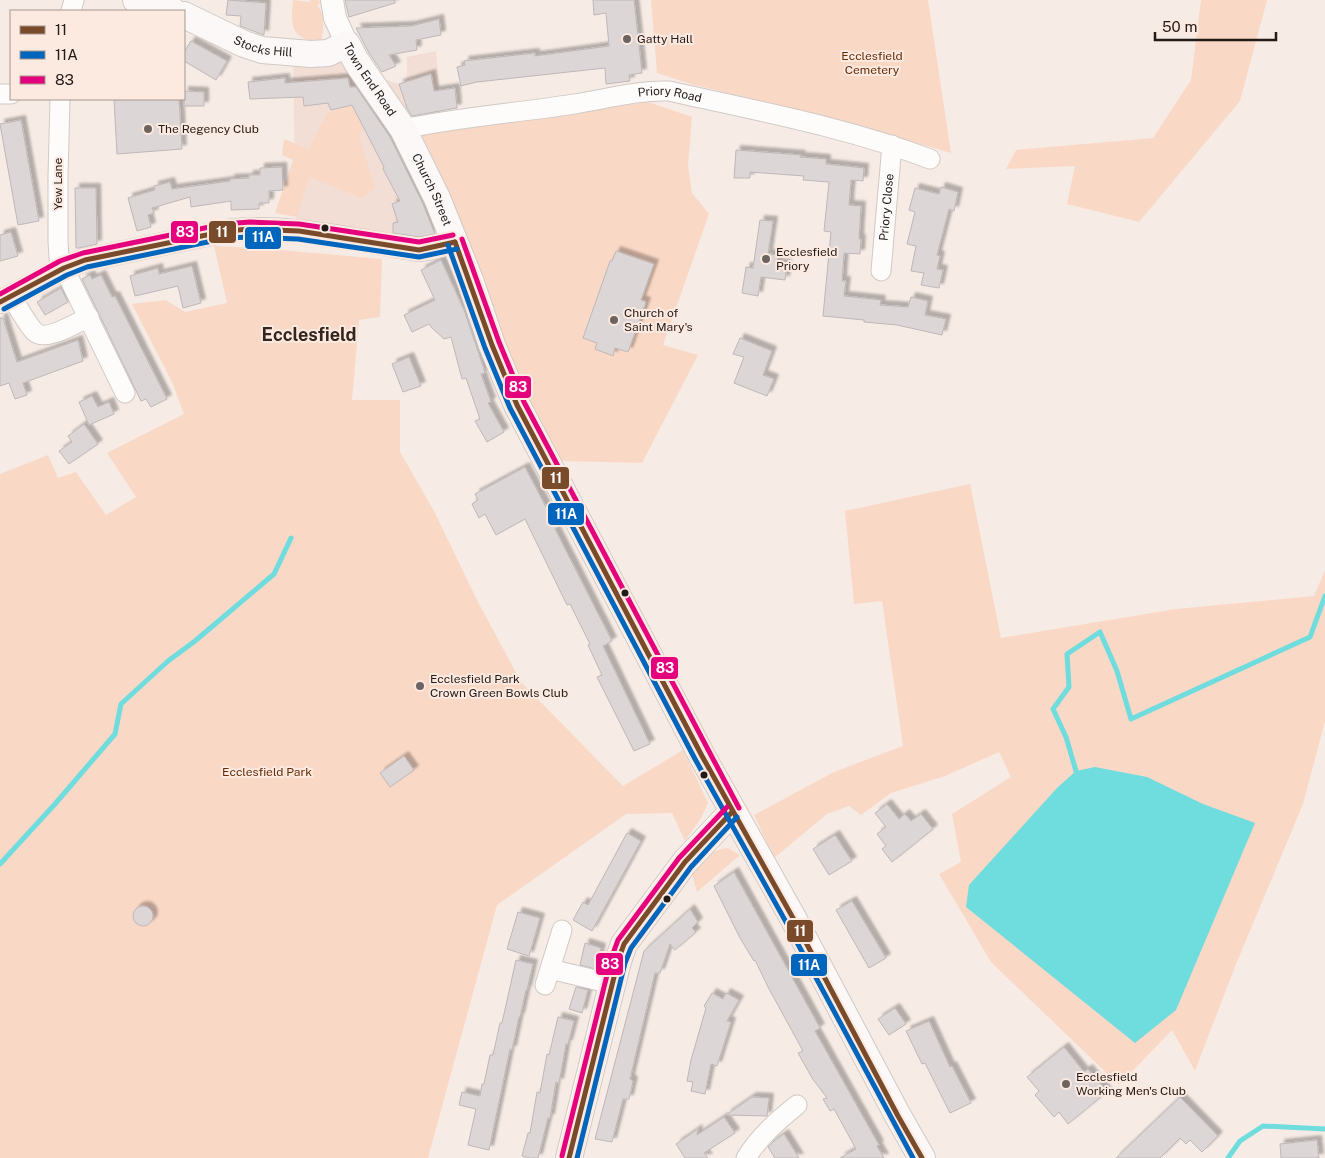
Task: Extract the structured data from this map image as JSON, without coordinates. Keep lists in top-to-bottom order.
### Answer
{
  "streets": {
    "main road": ["Stocks Hill", "Town End Road", "Church Street"],
    "street": ["Priory Road", "Yew Lane", "Priory Close"]
  },
  "crossings": [
    ["Stocks Hill", "Town End Road"],
    ["Town End Road", "Priory Road"],
    ["Town End Road", "Church Street"],
    ["Priory Road", "Church Street"],
    ["Priory Road", "Priory Close"]
  ],
  "districts": ["Ecclesfield"],
  "parks": ["Ecclesfield Cemetery", "Ecclesfield Park"],
  "places": [
    "Gatty Hall",
    "The Regency Club",
    "Ecclesfield Priory",
    "Church of Saint Mary's",
    "Ecclesfield Park Crown Green Bowls Club",
    "Ecclesfield Working Men's Club"
  ],
  "lines": ["transit line 83", "transit line 11", "transit line 11A"],
  "legend": ["11", "11A", "83"],
  "scale_bar": "50 m"
}
